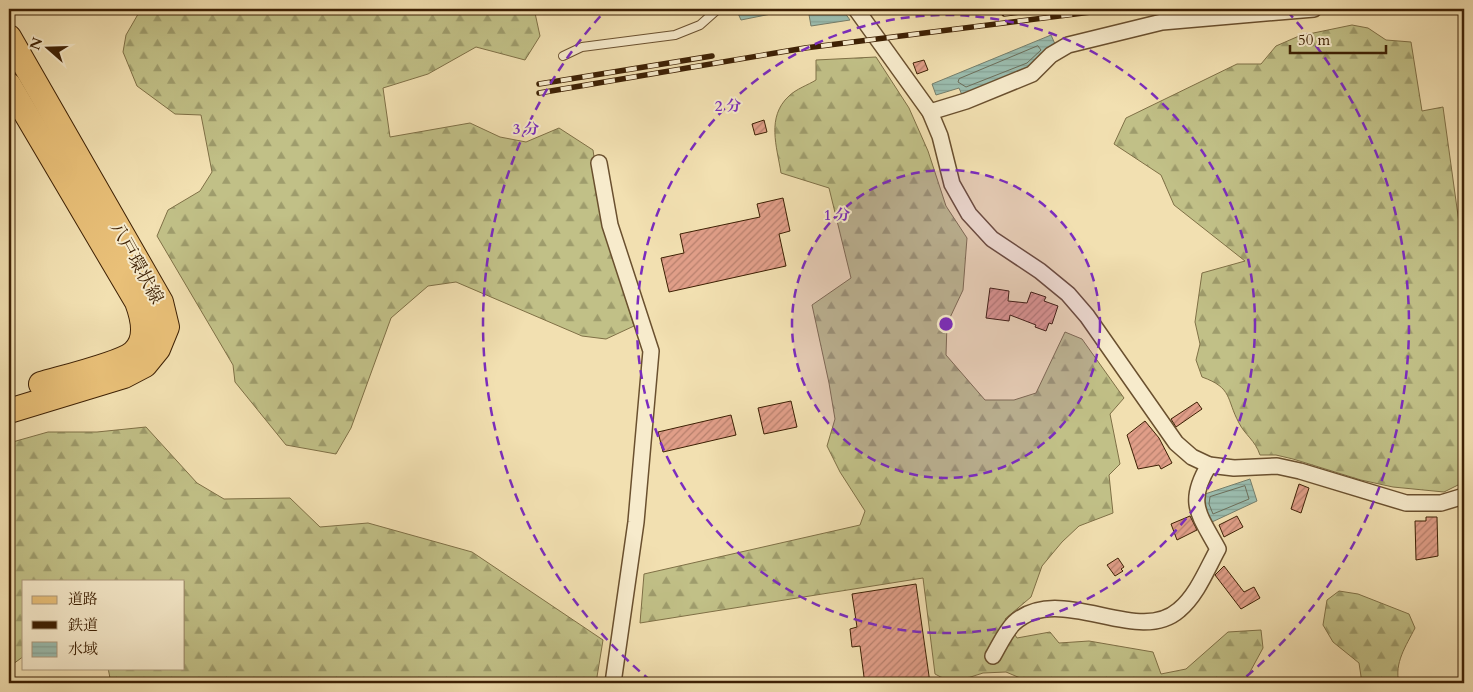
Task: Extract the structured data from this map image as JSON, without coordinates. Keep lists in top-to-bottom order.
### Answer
{
  "streets": {
    "main road": ["八戸環状線"]
  },
  "legend": ["道路", "鉄道", "水域"],
  "scale_bar": "50 m",
  "north": "left",
  "rings": ["2 分", "3 分", "1 分"]
}
